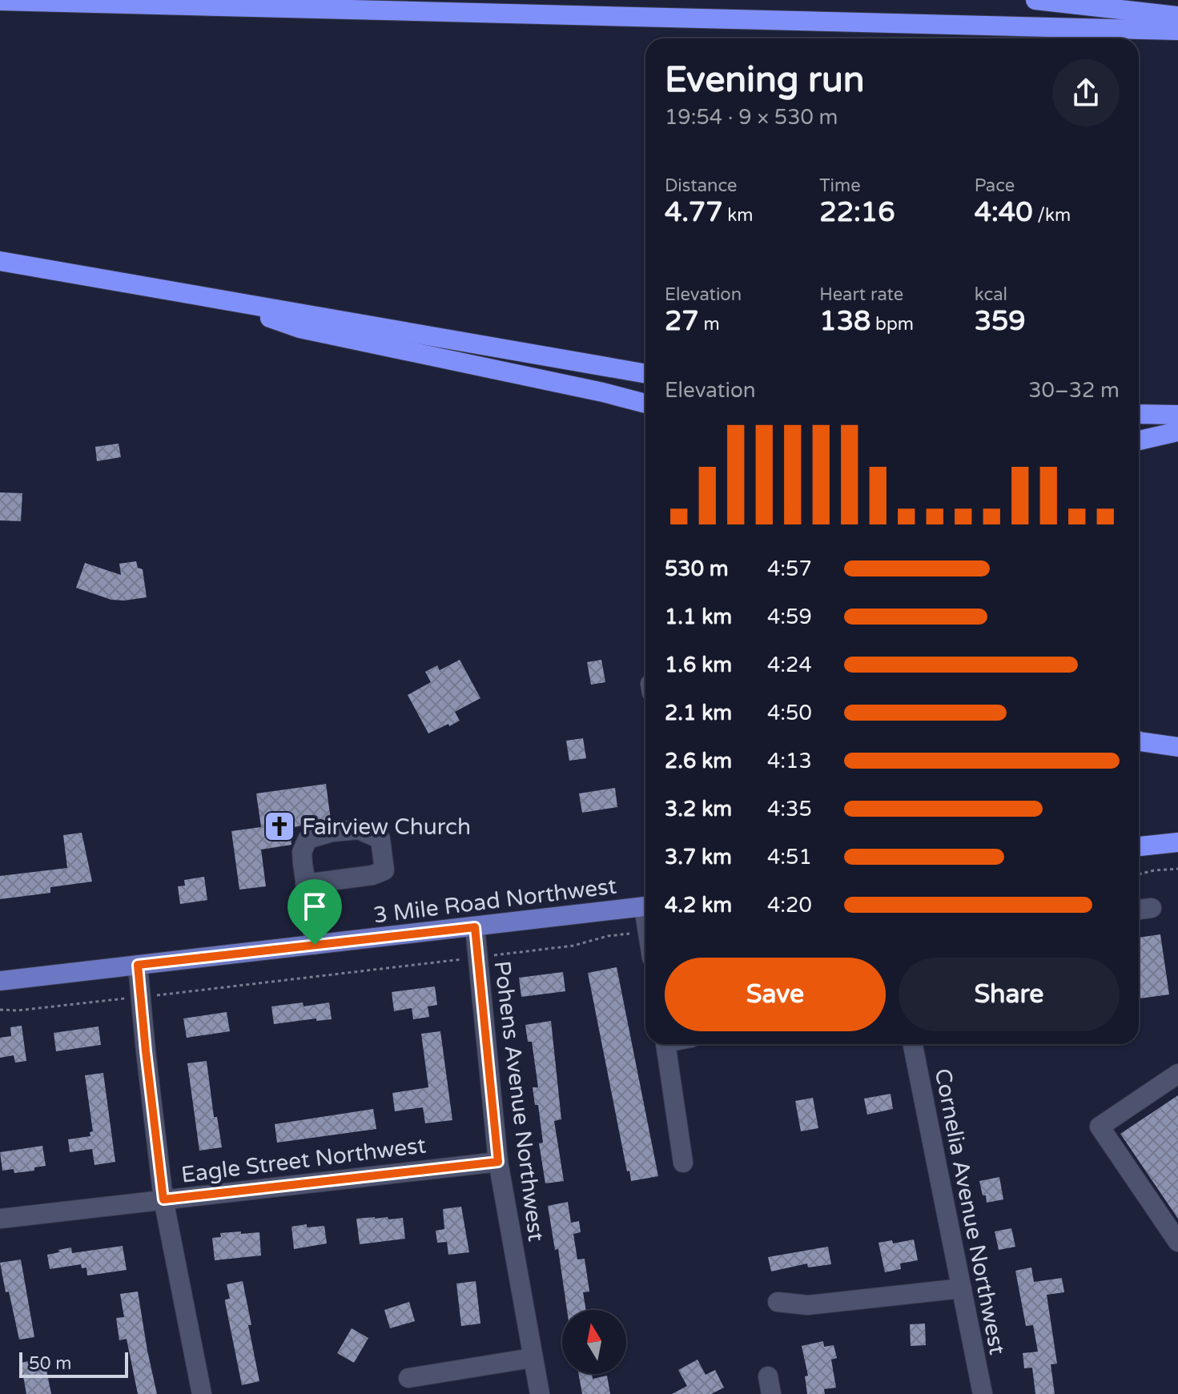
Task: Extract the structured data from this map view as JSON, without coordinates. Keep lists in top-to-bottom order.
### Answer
{
  "streets": {
    "main road": ["3 Mile Road Northwest"],
    "street": ["Pohens Avenue Northwest", "Eagle Street Northwest", "Cornelia Avenue Northwest"]
  },
  "crossings": [
    ["3 Mile Road Northwest", "Pohens Avenue Northwest"],
    ["Pohens Avenue Northwest", "Eagle Street Northwest"]
  ],
  "places": {
    "church": ["Fairview Church"]
  },
  "scale_bar": "50 m",
  "north": "top",
  "page": {
    "heading": ["Evening run", "19:54 · 9 × 530 m"],
    "stats": [
      ["Distance", "4.77 km"],
      ["Time", "22:16"],
      ["Pace", "4:40 /km"],
      ["Elevation", "27 m"],
      ["Heart rate", "138 bpm"],
      ["kcal", "359"]
    ],
    "chart": ["Elevation", "30–32 m"],
    "list": [
      {
        "name": "530 m",
        "note": "4:57"
      },
      {
        "name": "1.1 km",
        "note": "4:59"
      },
      {
        "name": "1.6 km",
        "note": "4:24"
      },
      {
        "name": "2.1 km",
        "note": "4:50"
      },
      {
        "name": "2.6 km",
        "note": "4:13"
      },
      {
        "name": "3.2 km",
        "note": "4:35"
      },
      {
        "name": "3.7 km",
        "note": "4:51"
      },
      {
        "name": "4.2 km",
        "note": "4:20"
      }
    ],
    "buttons": ["Save", "Share"],
    "scale": "50 m"
  }
}
